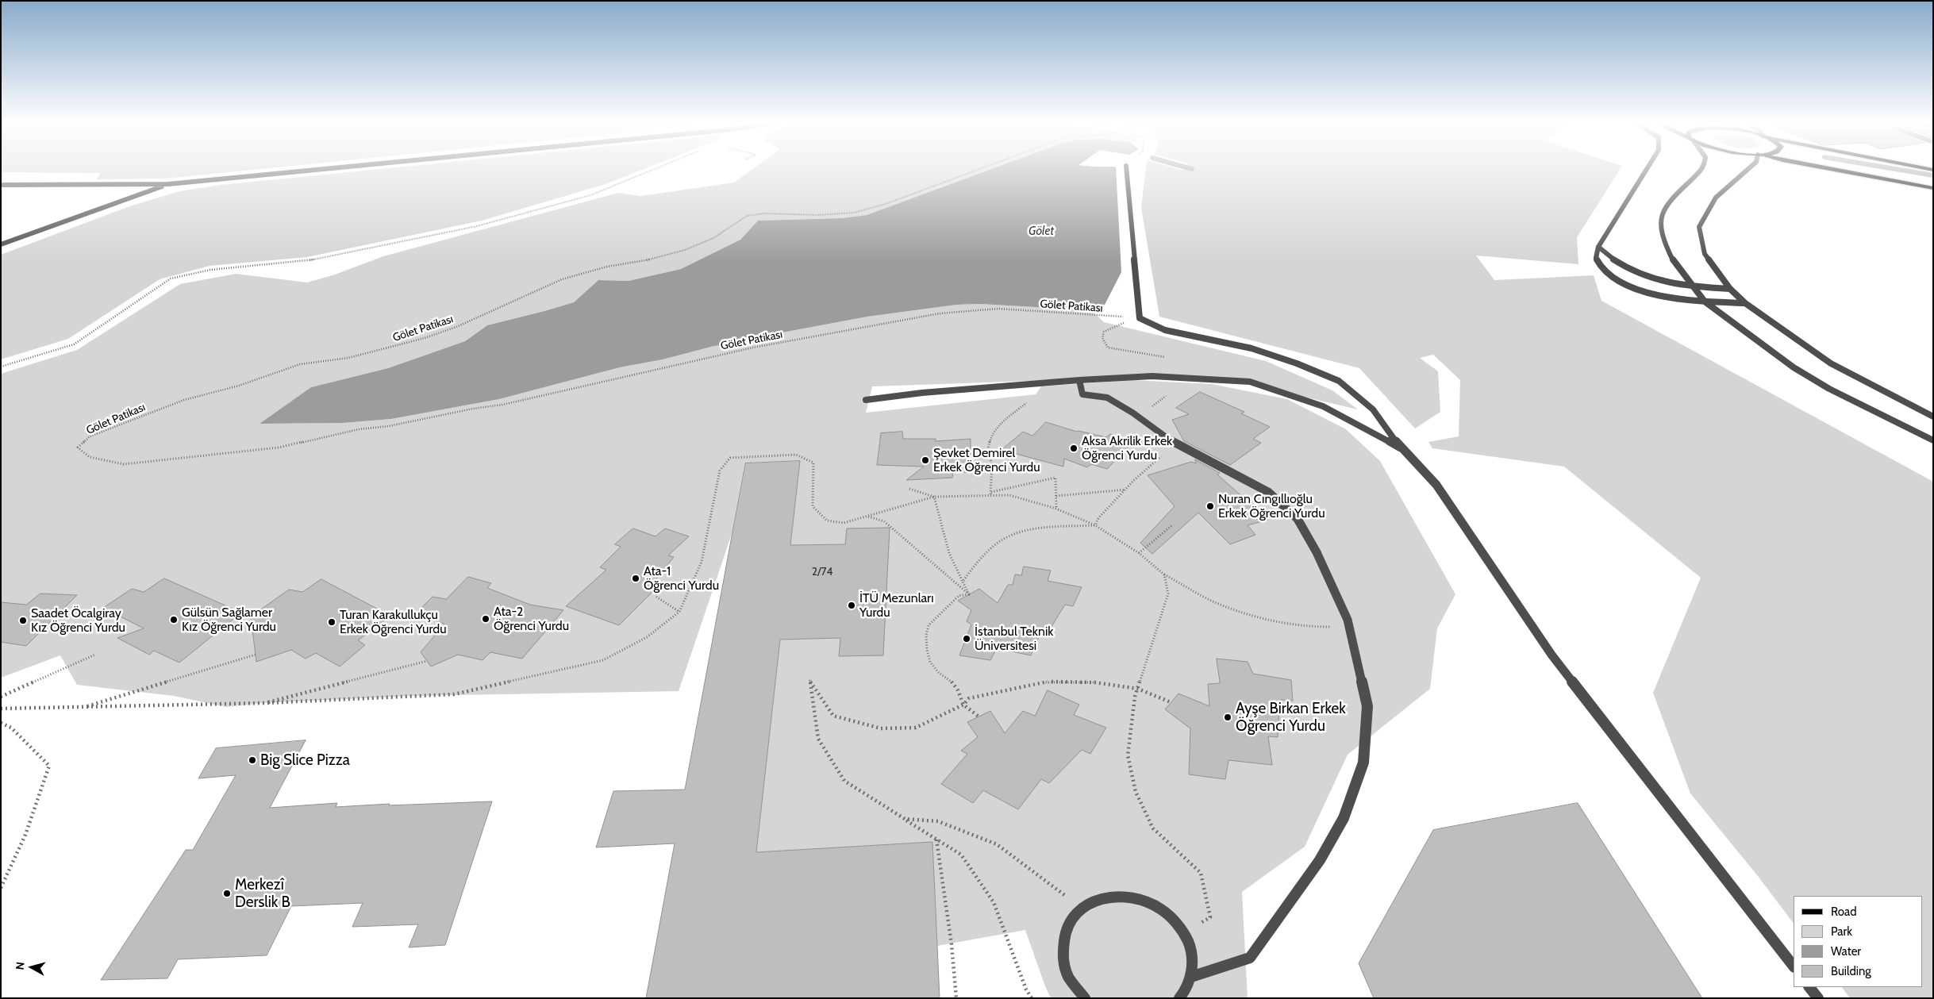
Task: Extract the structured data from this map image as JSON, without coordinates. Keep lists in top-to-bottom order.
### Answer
{
  "streets": {
    "path": ["Gölet Patikası"]
  },
  "water": ["Gölet"],
  "places": [
    "Aksa Akrilik Erkek Öğrenci Yurdu",
    "Şevket Demirel Erkek Öğrenci Yurdu",
    "Nuran Cıngıllıoğlu Erkek Öğrenci Yurdu",
    "Ata-1 Öğrenci Yurdu",
    "İTÜ Mezunları Yurdu",
    "Ata-2 Öğrenci Yurdu",
    "Gülsün Sağlamer Kız Öğrenci Yurdu",
    "Saadet Öcalgiray Kız Öğrenci Yurdu",
    "Turan Karakullukçu Erkek Öğrenci Yurdu",
    "İstanbul Teknik Üniversitesi",
    "Ayşe Birkan Erkek Öğrenci Yurdu",
    "Big Slice Pizza",
    "Merkezî Derslik B"
  ],
  "house_numbers": ["2/74"],
  "legend": [
    "Road",
    "Park",
    "Water",
    "Building"
  ],
  "north": "left"
}
